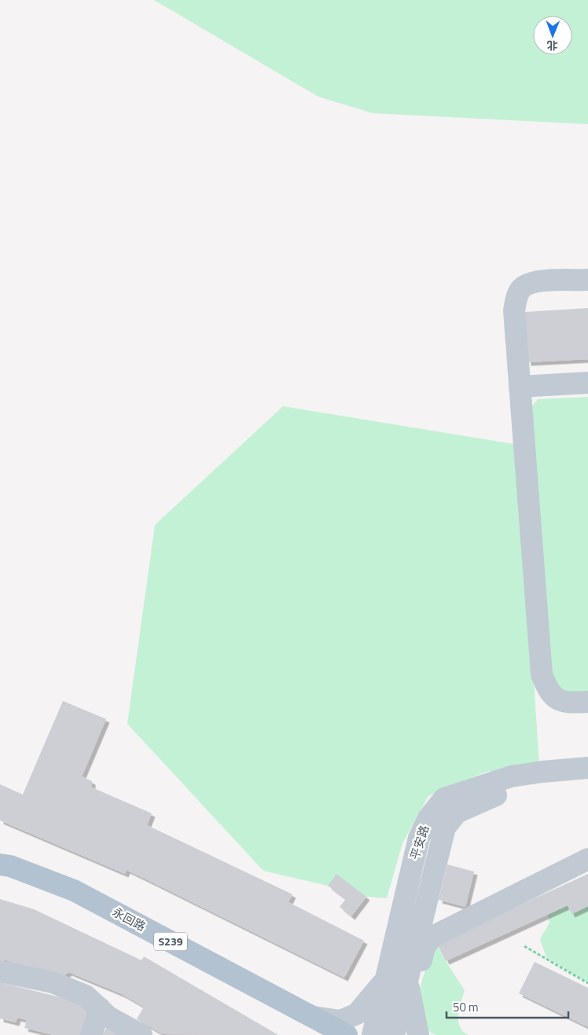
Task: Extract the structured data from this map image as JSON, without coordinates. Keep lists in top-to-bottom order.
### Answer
{
  "streets": {
    "main road": ["永回路", "S239"],
    "street": ["平安路"]
  },
  "scale_bar": "50 m",
  "north": "bottom"
}
